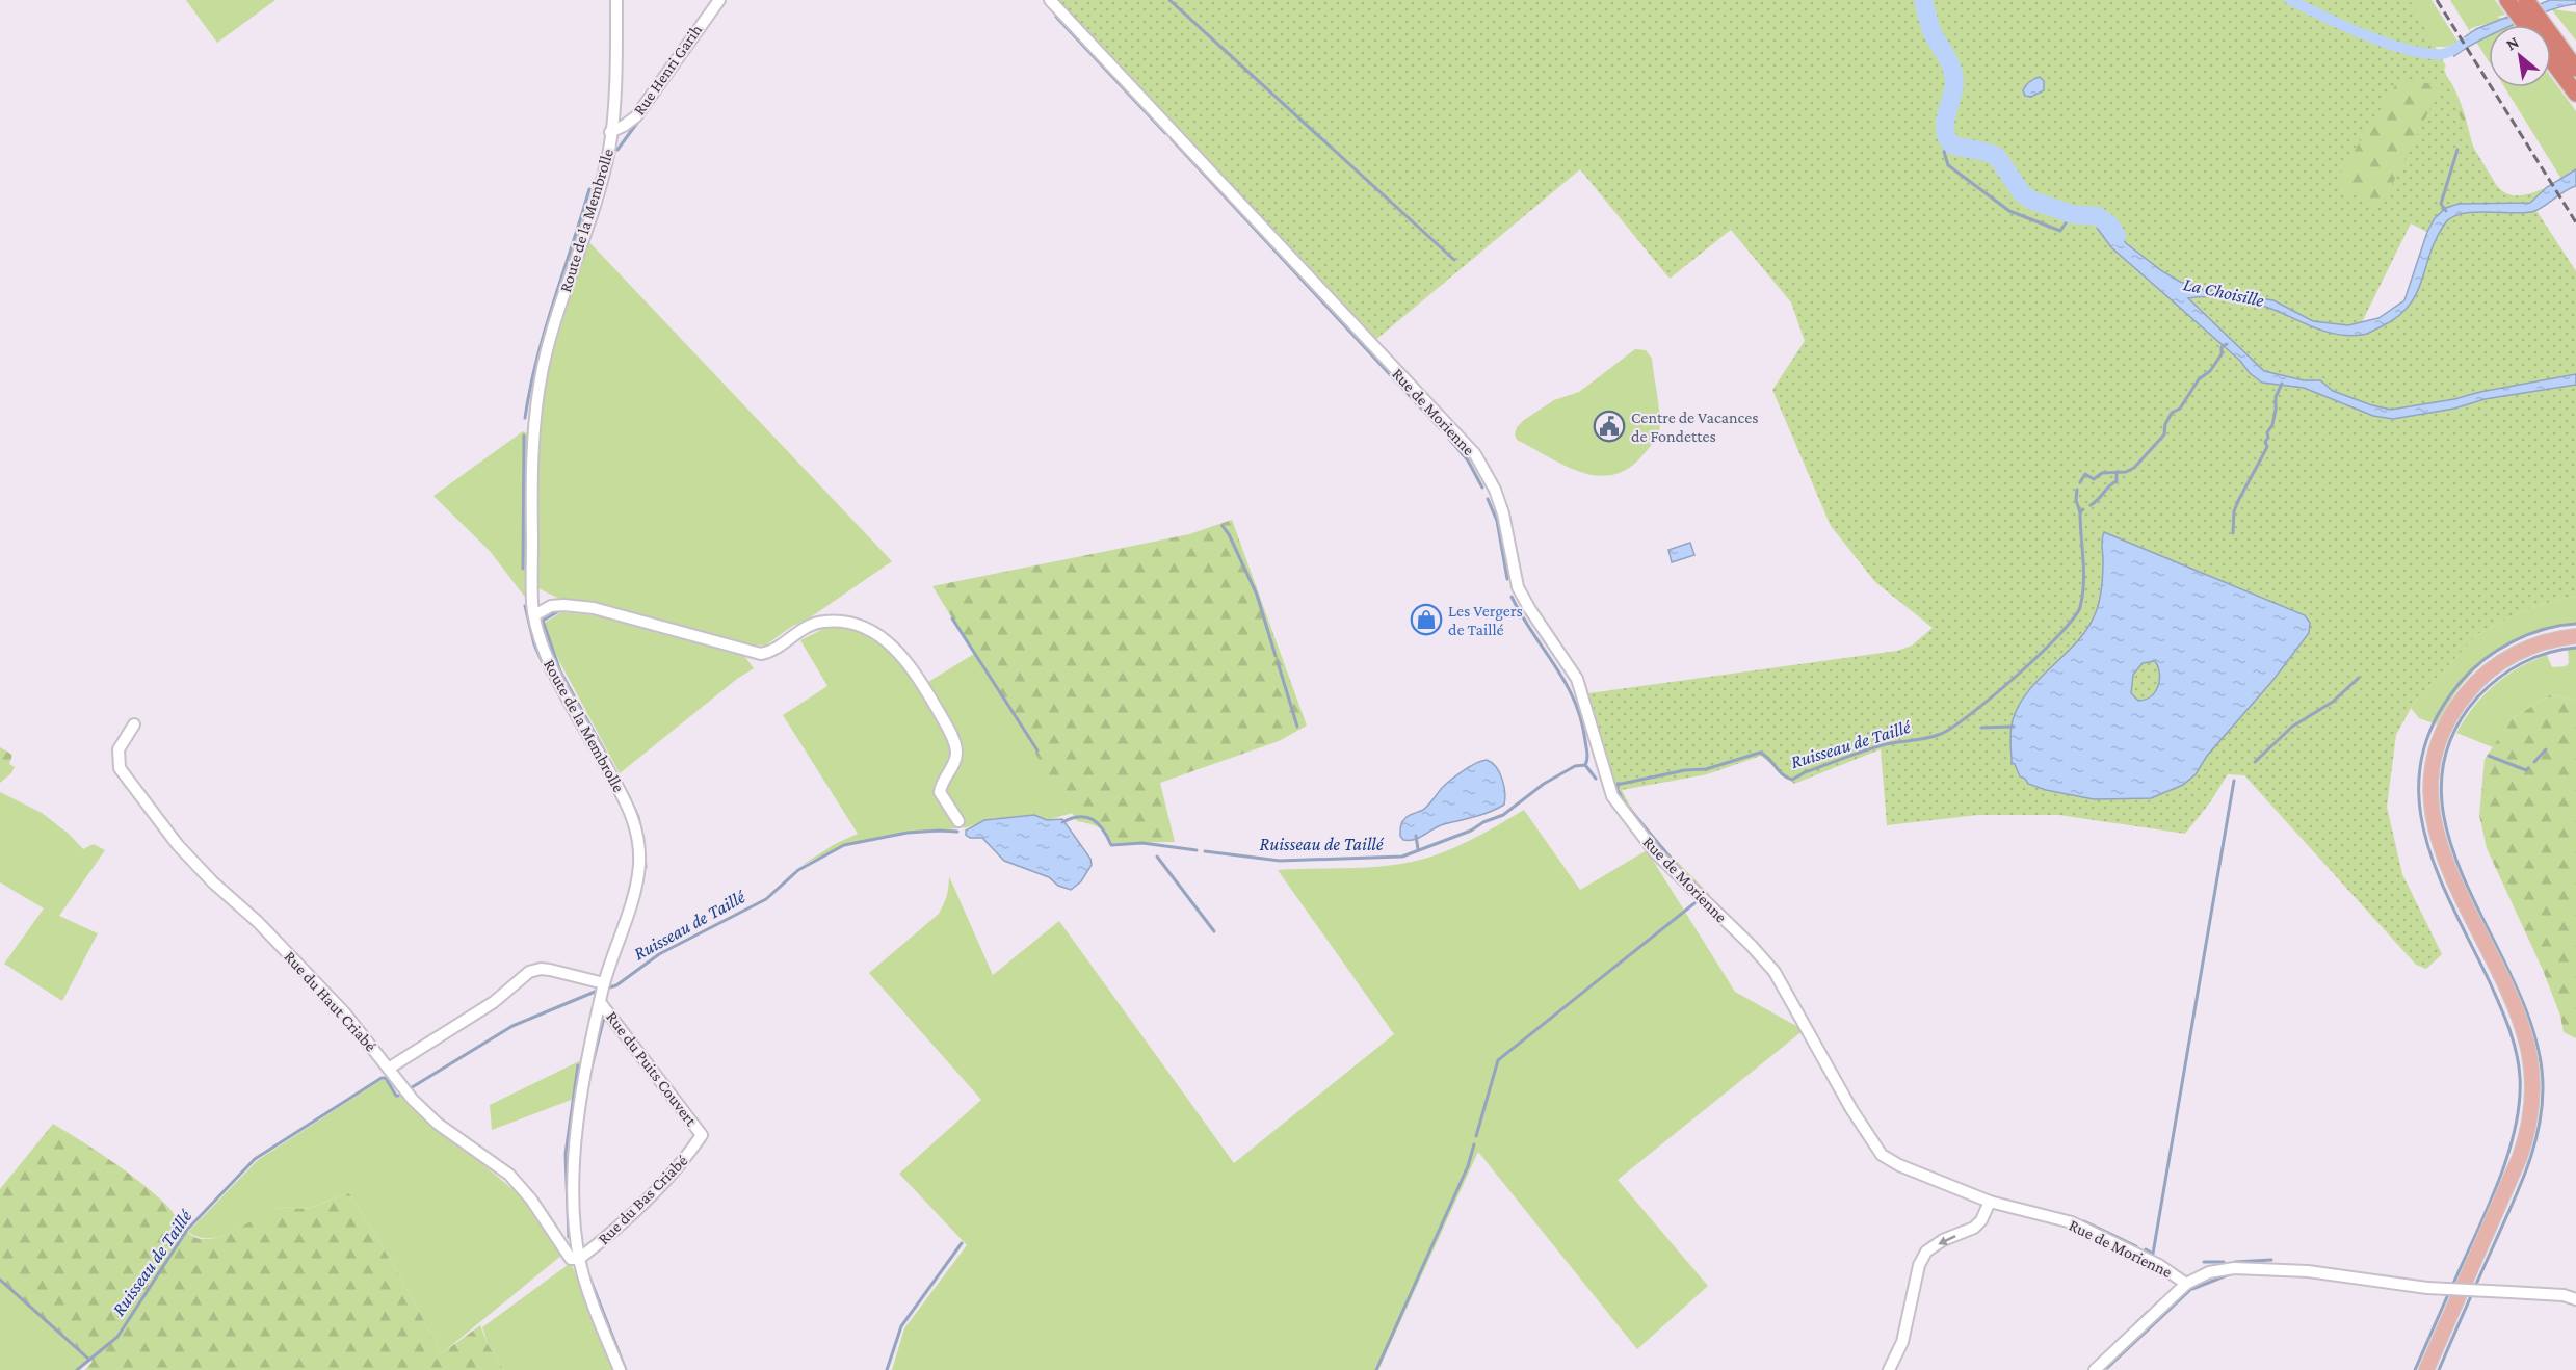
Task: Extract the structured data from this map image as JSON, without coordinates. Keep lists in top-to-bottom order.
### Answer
{
  "streets": {
    "street": [
      "Rue Henri Garih",
      "Route de la Membrolle",
      "Rue de Morienne",
      "Rue du Haut Criabé",
      "Rue du Puits Couvert",
      "Rue du Bas Criabé"
    ]
  },
  "crossings": [
    ["Rue Henri Garih", "Route de la Membrolle"],
    ["Route de la Membrolle", "Rue du Haut Criabé"],
    ["Route de la Membrolle", "Rue du Puits Couvert"],
    ["Route de la Membrolle", "Rue du Bas Criabé"],
    ["Rue du Haut Criabé", "Rue du Bas Criabé"],
    ["Rue du Puits Couvert", "Rue du Bas Criabé"]
  ],
  "water": ["La Choisille", "Ruisseau de Taillé"],
  "places": {
    "public building": ["Centre de Vacances de Fondettes"],
    "shop": ["Les Vergers de Taillé"]
  },
  "north": "top left"
}
